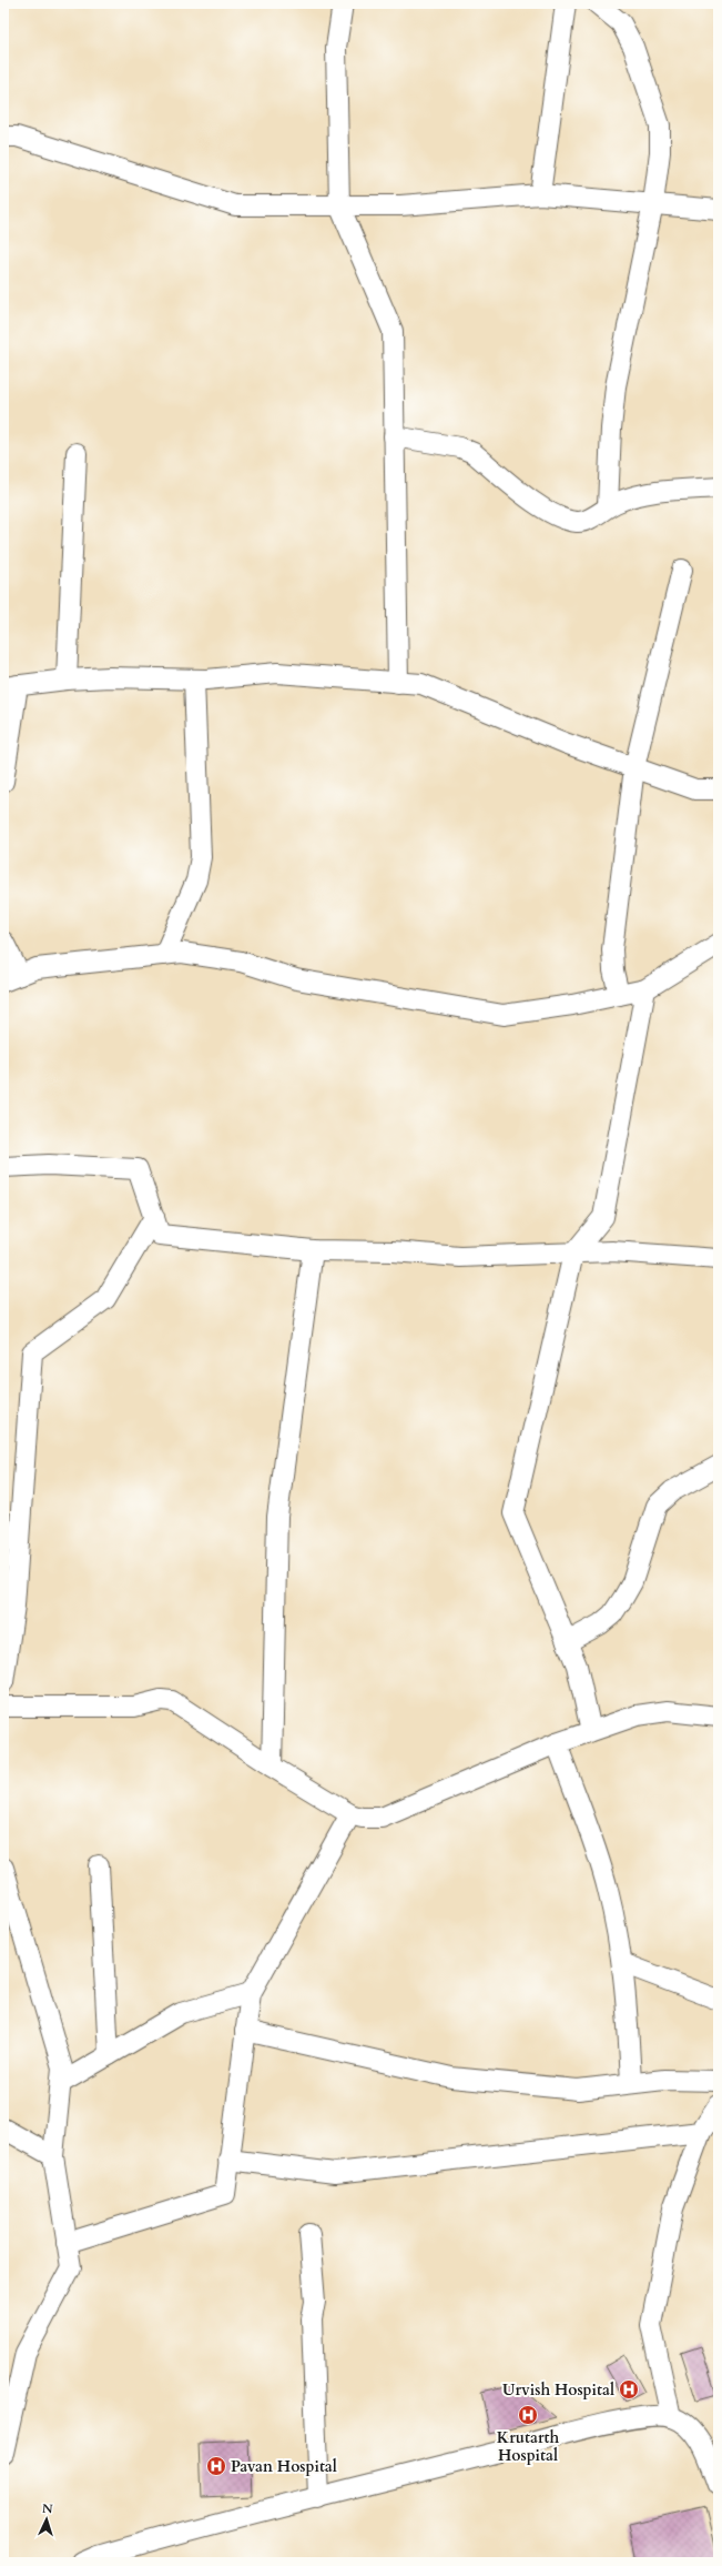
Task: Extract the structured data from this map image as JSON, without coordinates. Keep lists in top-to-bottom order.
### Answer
{
  "places": {
    "hospital": ["Urvish Hospital", "Krutarth Hospital", "Pavan Hospital"]
  },
  "north": "top"
}
